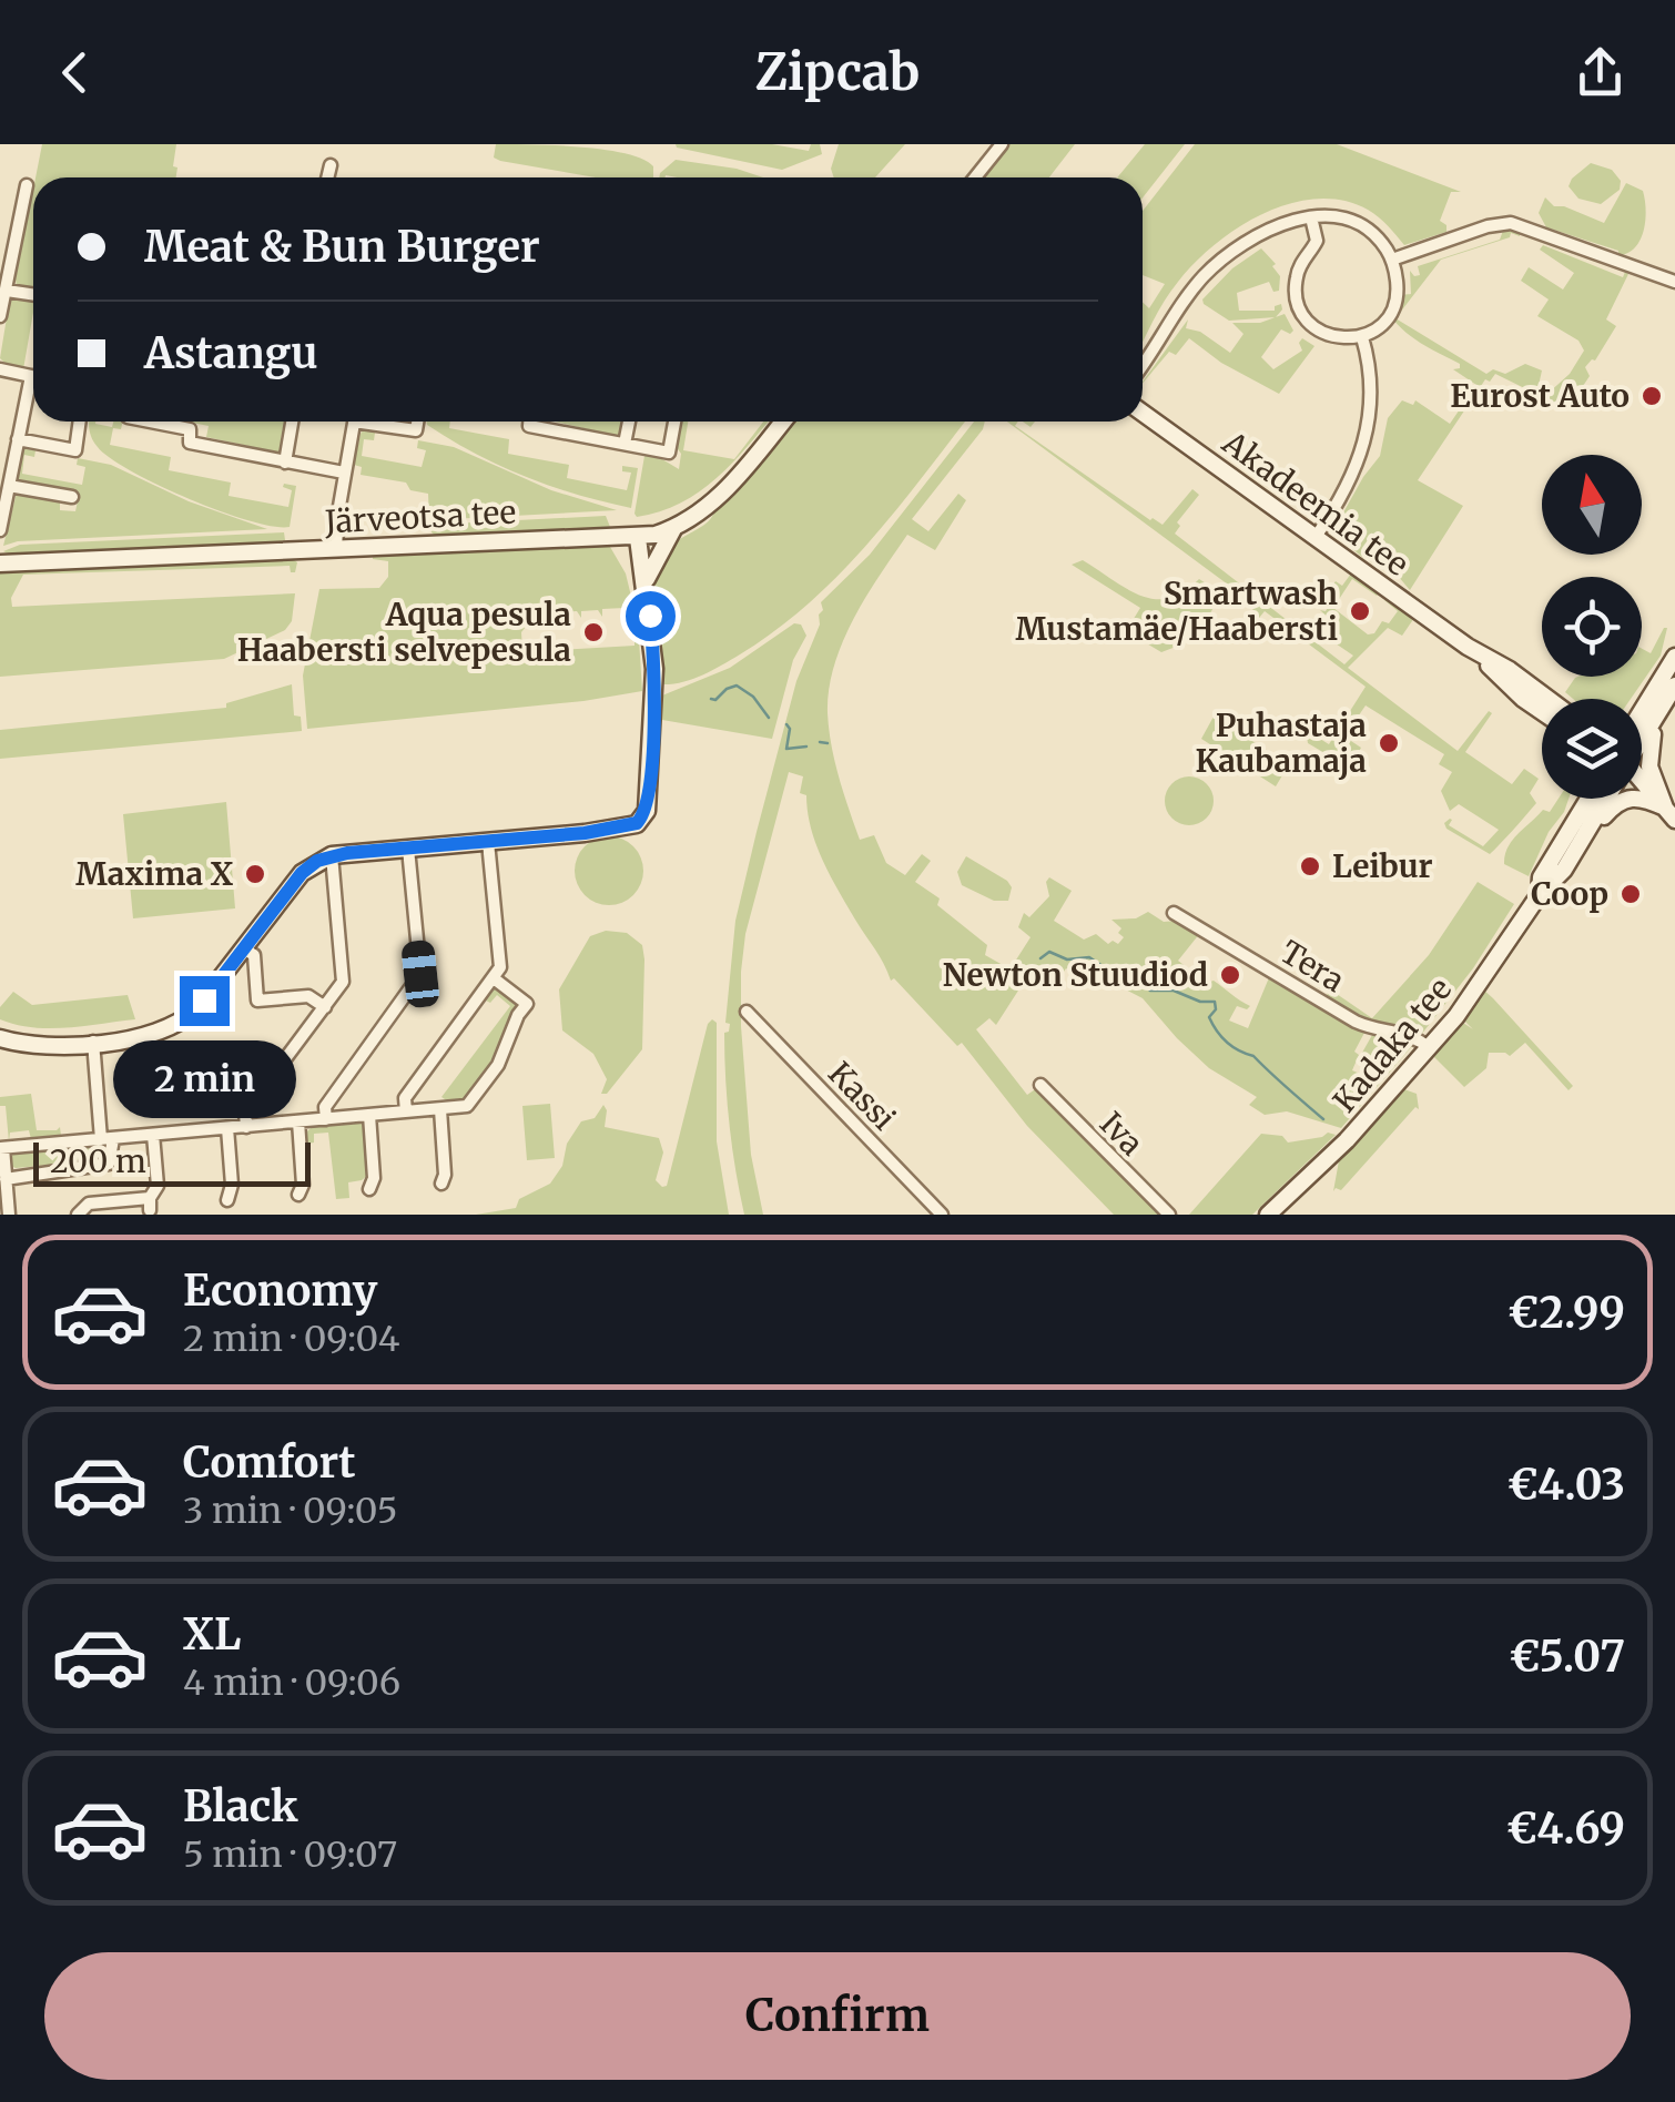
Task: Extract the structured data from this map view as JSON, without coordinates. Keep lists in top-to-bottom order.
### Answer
{
  "streets": {
    "main road": ["Akadeemia tee", "Järveotsa tee", "Kadaka tee"],
    "street": ["Tera", "Kassi", "Iva"]
  },
  "crossings": [
    ["Tera", "Kadaka tee"]
  ],
  "places": [
    "Eurost Auto",
    "Smartwash Mustamäe/Haabersti",
    "Aqua pesula Haabersti selvepesula",
    "Puhastaja Kaubamaja",
    "Leibur",
    "Maxima X",
    "Coop",
    "Newton Stuudiod"
  ],
  "scale_bar": "200 m",
  "north": "top",
  "page": {
    "header": "Zipcab",
    "banner": ["Meat & Bun Burger", "Astangu"],
    "bubble": "2 min",
    "scale": "200 m",
    "list": [
      {
        "name": "Economy",
        "note": "2 min · 09:04",
        "value": "€2.99"
      },
      {
        "name": "Comfort",
        "note": "3 min · 09:05",
        "value": "€4.03"
      },
      {
        "name": "XL",
        "note": "4 min · 09:06",
        "value": "€5.07"
      },
      {
        "name": "Black",
        "note": "5 min · 09:07",
        "value": "€4.69"
      }
    ],
    "buttons": "Confirm"
  }
}
